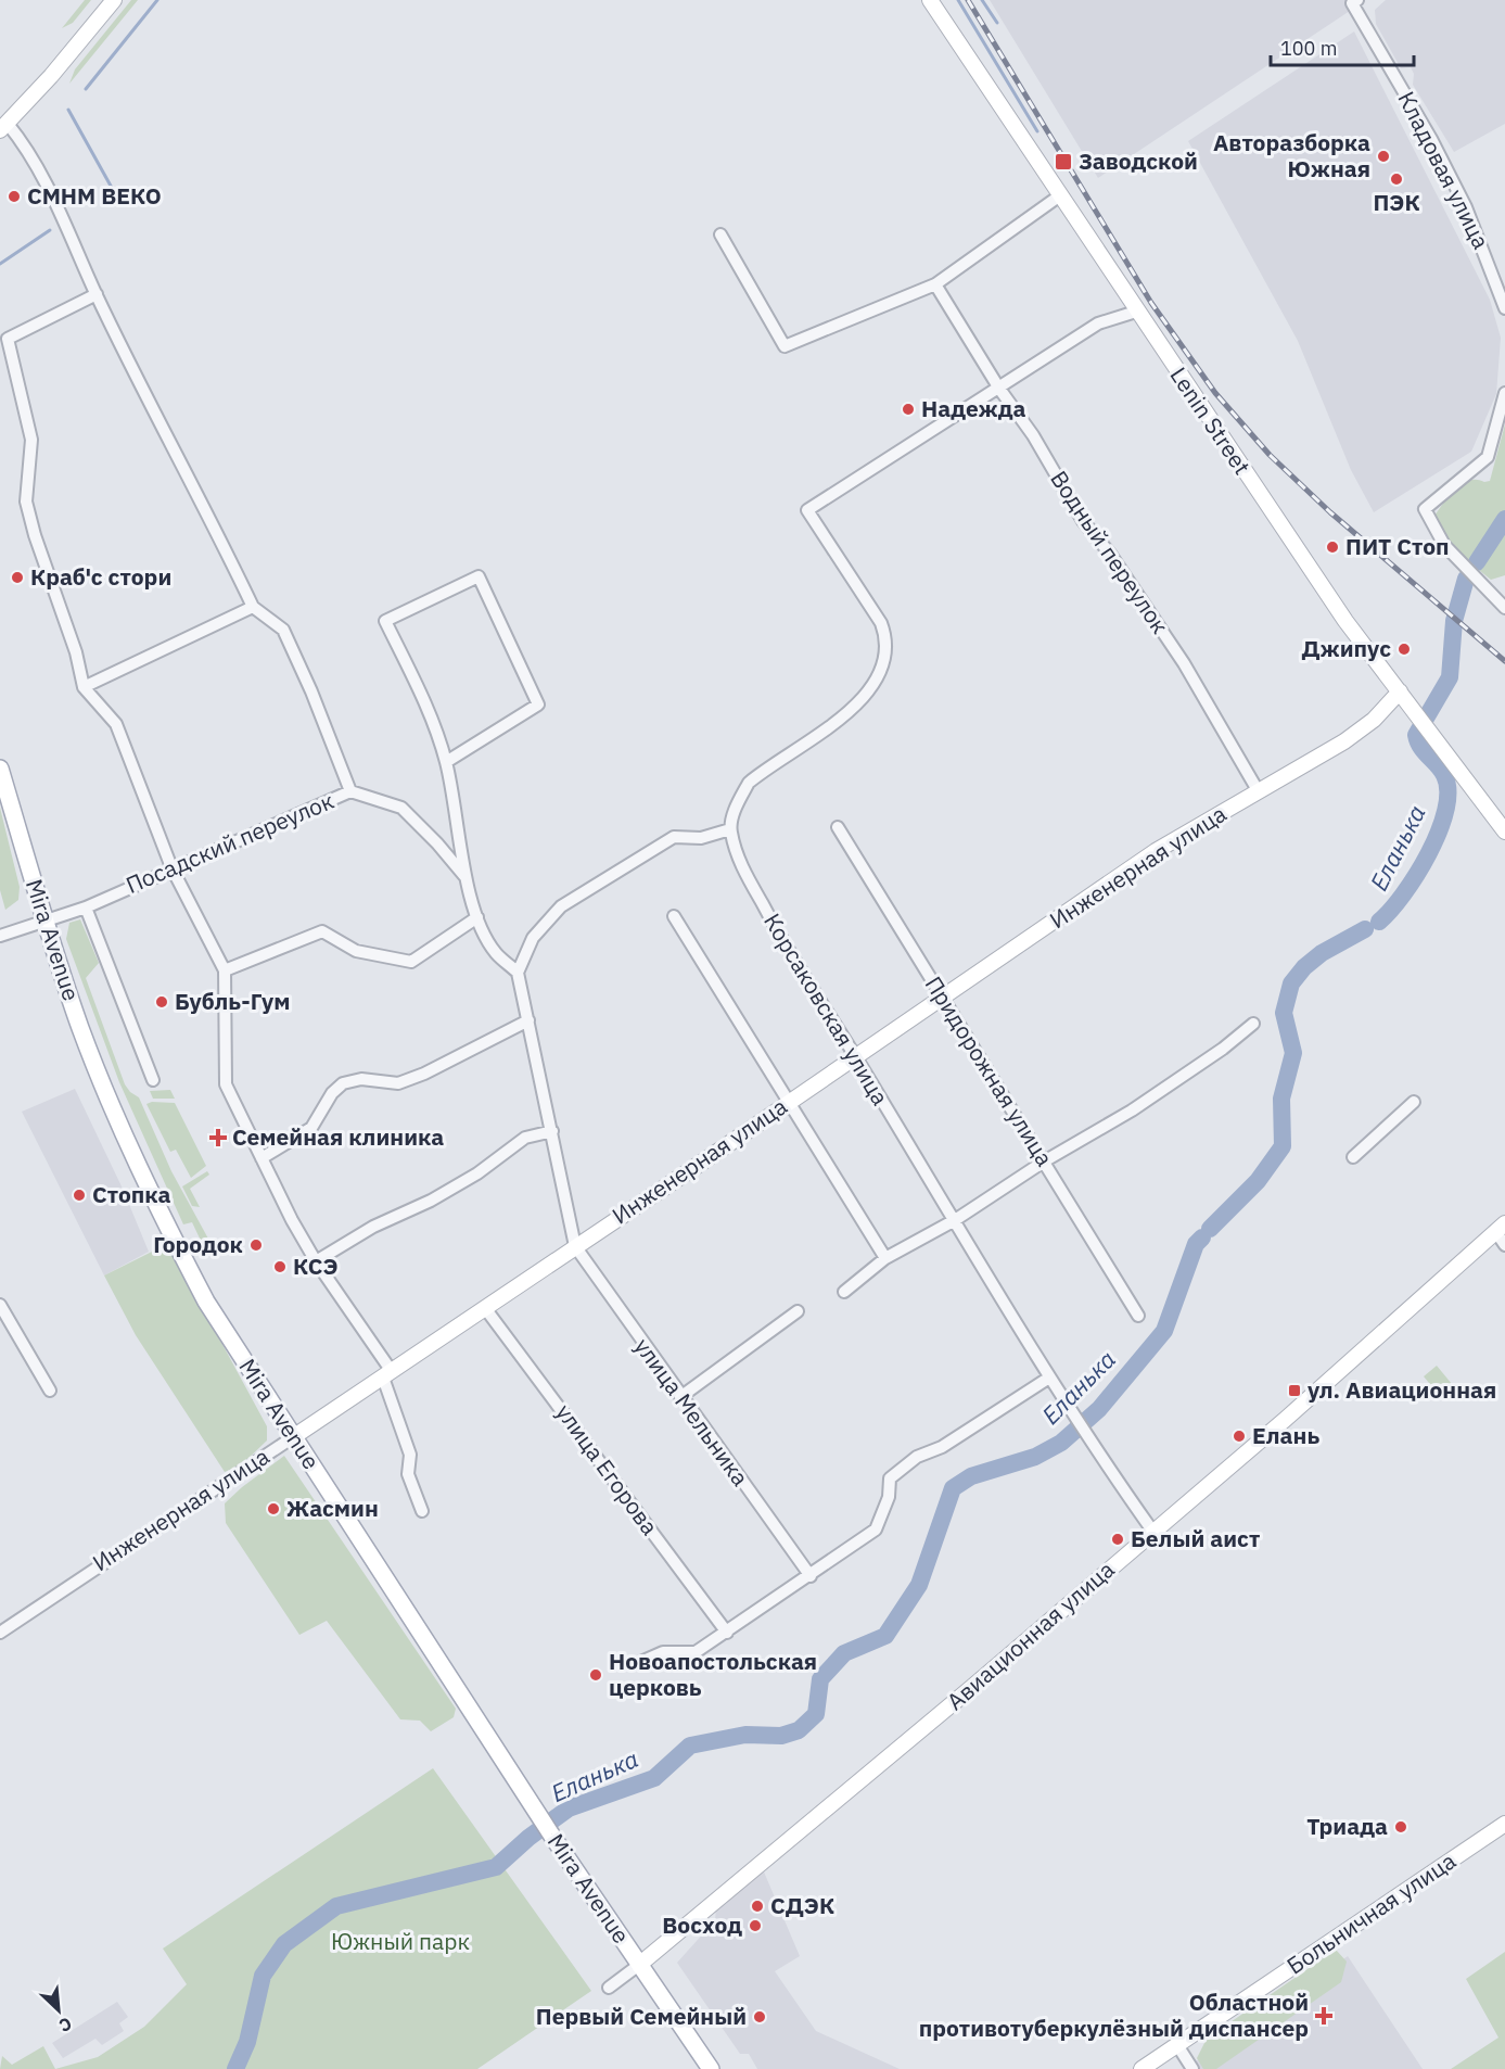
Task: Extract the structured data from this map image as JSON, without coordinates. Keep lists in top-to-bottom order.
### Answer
{
  "streets": {
    "main road": ["Mira Avenue"],
    "street": [
      "Кладовая улица",
      "Lenin Street",
      "Водный переулок",
      "Посадский переулок",
      "Инженерная улица",
      "Корсаковская улица",
      "Придорожная улица",
      "улица Мельника",
      "улица Егорова",
      "Авиационная улица",
      "Больничная улица"
    ]
  },
  "crossings": [
    ["Lenin Street", "Инженерная улица"],
    ["Водный переулок", "Инженерная улица"],
    ["Посадский переулок", "Mira Avenue"],
    ["Инженерная улица", "Mira Avenue"],
    ["Инженерная улица", "Корсаковская улица"],
    ["Инженерная улица", "Придорожная улица"],
    ["Инженерная улица", "улица Мельника"],
    ["Инженерная улица", "улица Егорова"],
    ["Mira Avenue", "Авиационная улица"],
    ["Корсаковская улица", "Авиационная улица"]
  ],
  "water": ["Еланька"],
  "parks": ["Южный парк"],
  "places": {
    "other": [
      "Авторазборка Южная",
      "ПЭК",
      "СМНМ ВЕКО",
      "Надежда",
      "ПИТ Стоп",
      "Краб'с стори",
      "Джипус",
      "Бубль-Гум",
      "Стопка",
      "Городок",
      "КСЭ",
      "Елань",
      "Жасмин",
      "Белый аист",
      "Новоапостольская церковь",
      "Триада",
      "СДЭК",
      "Восход",
      "Первый Семейный"
    ],
    "transit": ["Заводской", "ул. Авиационная"],
    "health": ["Семейная клиника", "Областной противотуберкулёзный диспансер"]
  },
  "scale_bar": "100 m",
  "north": "bottom right"
}
